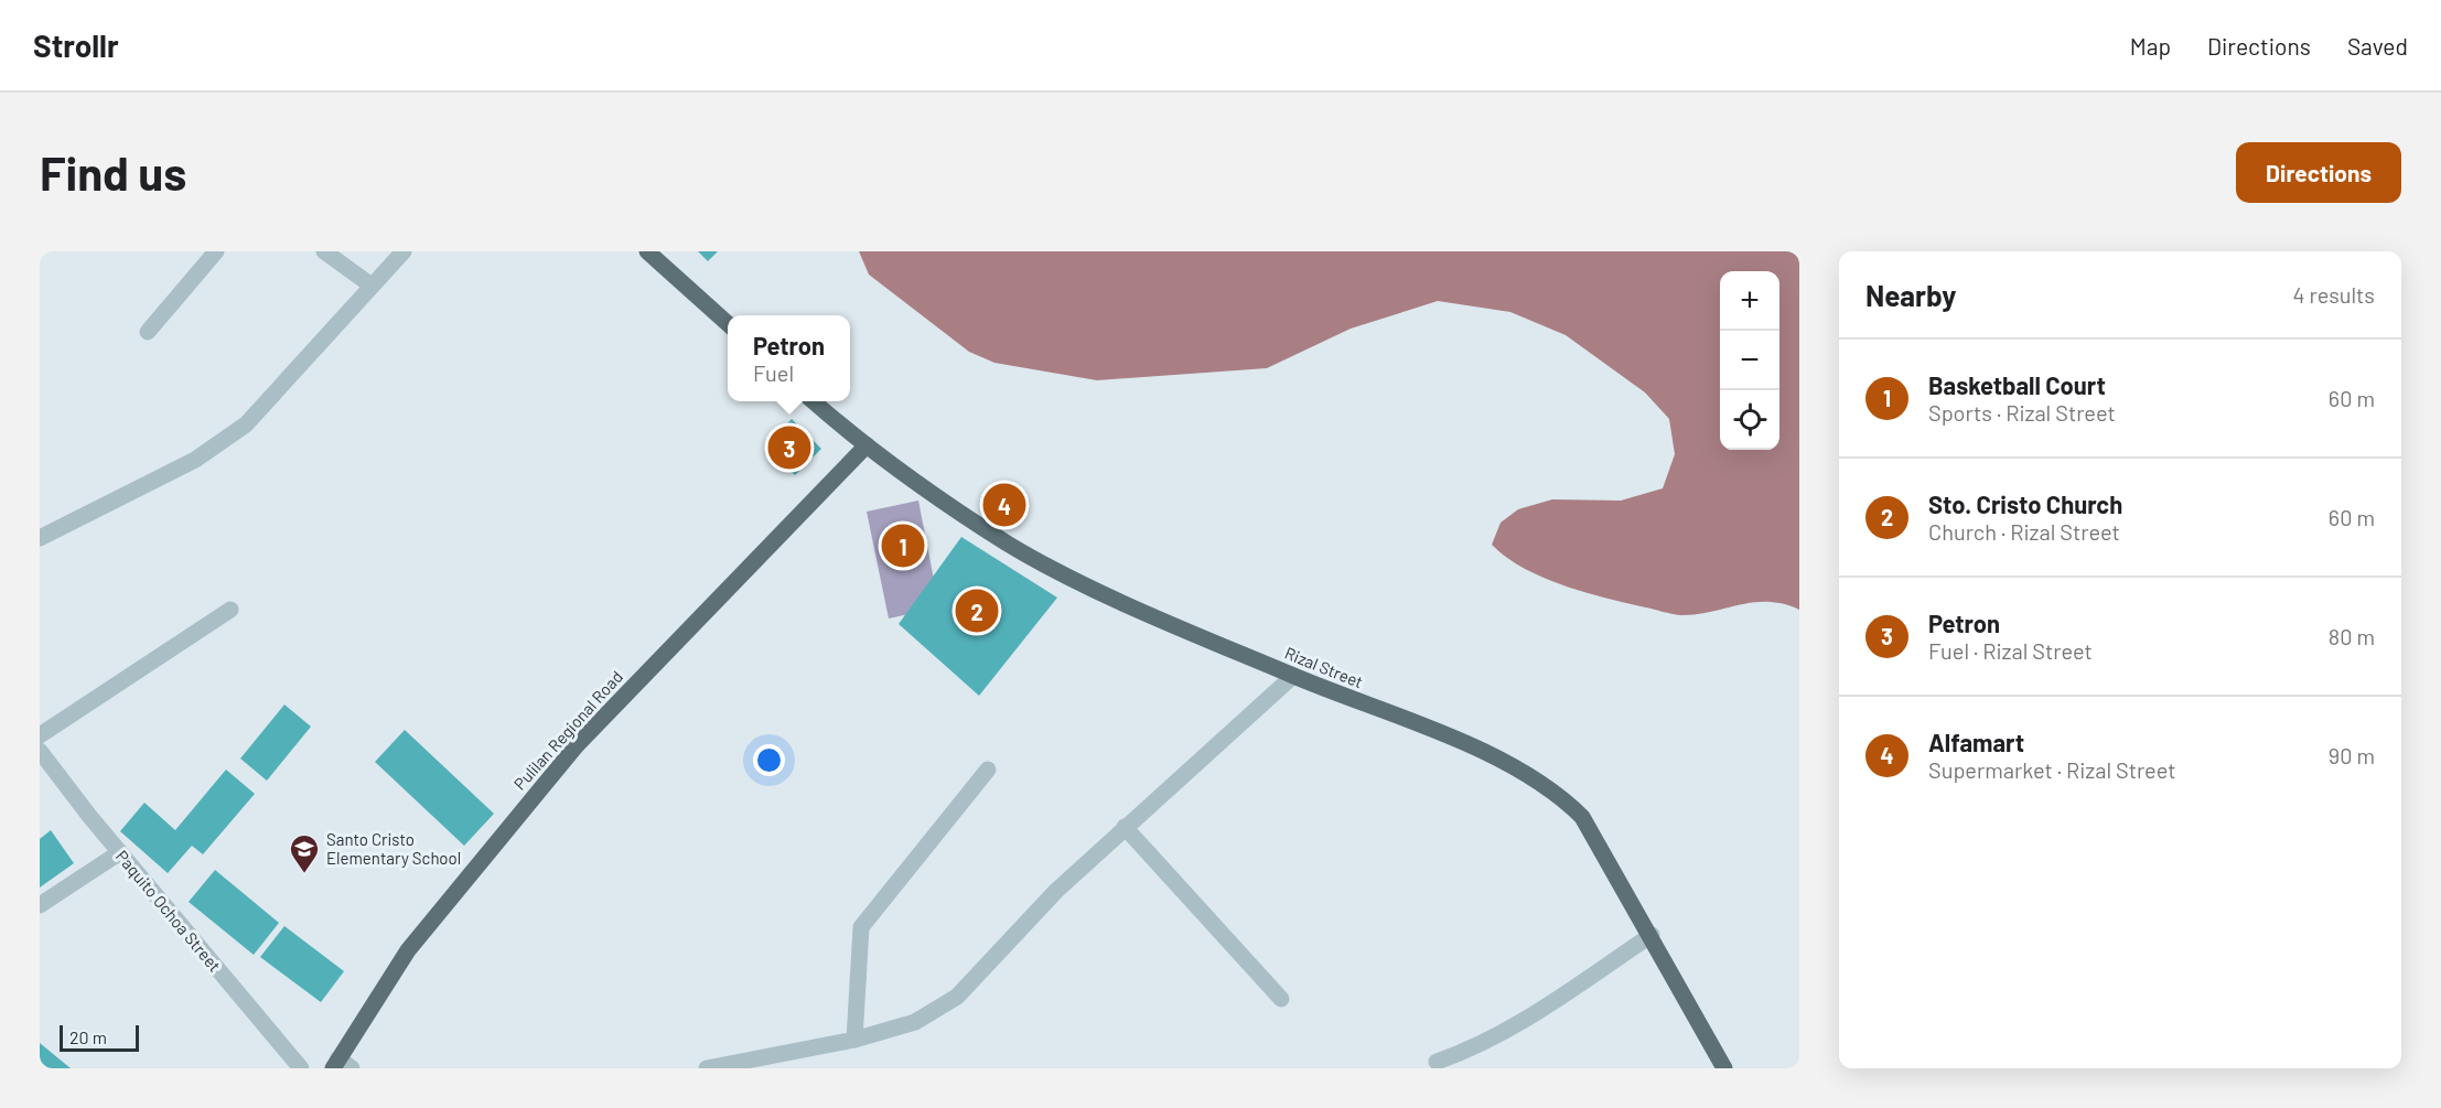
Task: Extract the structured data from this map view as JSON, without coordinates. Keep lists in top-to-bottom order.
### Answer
{
  "streets": {
    "main road": ["Rizal Street", "Pulilan Regional Road"],
    "street": ["Paquito Ochoa Street"]
  },
  "crossings": [
    ["Rizal Street", "Pulilan Regional Road"]
  ],
  "places": {
    "school or university": ["Santo Cristo Elementary School"]
  },
  "scale_bar": "20 m",
  "page": {
    "header": "Strollr",
    "nav": ["Map", "Directions", "Saved"],
    "buttons": "Directions",
    "title": "Find us",
    "heading": ["Nearby", "4 results"],
    "map_buttons": ["+", "−"],
    "popup": ["Petron", "Fuel"],
    "list": [
      {
        "mark": "1",
        "name": "Basketball Court",
        "note": "Sports · Rizal Street",
        "value": "60 m"
      },
      {
        "mark": "2",
        "name": "Sto. Cristo Church",
        "note": "Church · Rizal Street",
        "value": "60 m"
      },
      {
        "mark": "3",
        "name": "Petron",
        "note": "Fuel · Rizal Street",
        "value": "80 m"
      },
      {
        "mark": "4",
        "name": "Alfamart",
        "note": "Supermarket · Rizal Street",
        "value": "90 m"
      }
    ],
    "pins": [
      "3",
      "4",
      "1",
      "2"
    ],
    "scale": "20 m"
  }
}
